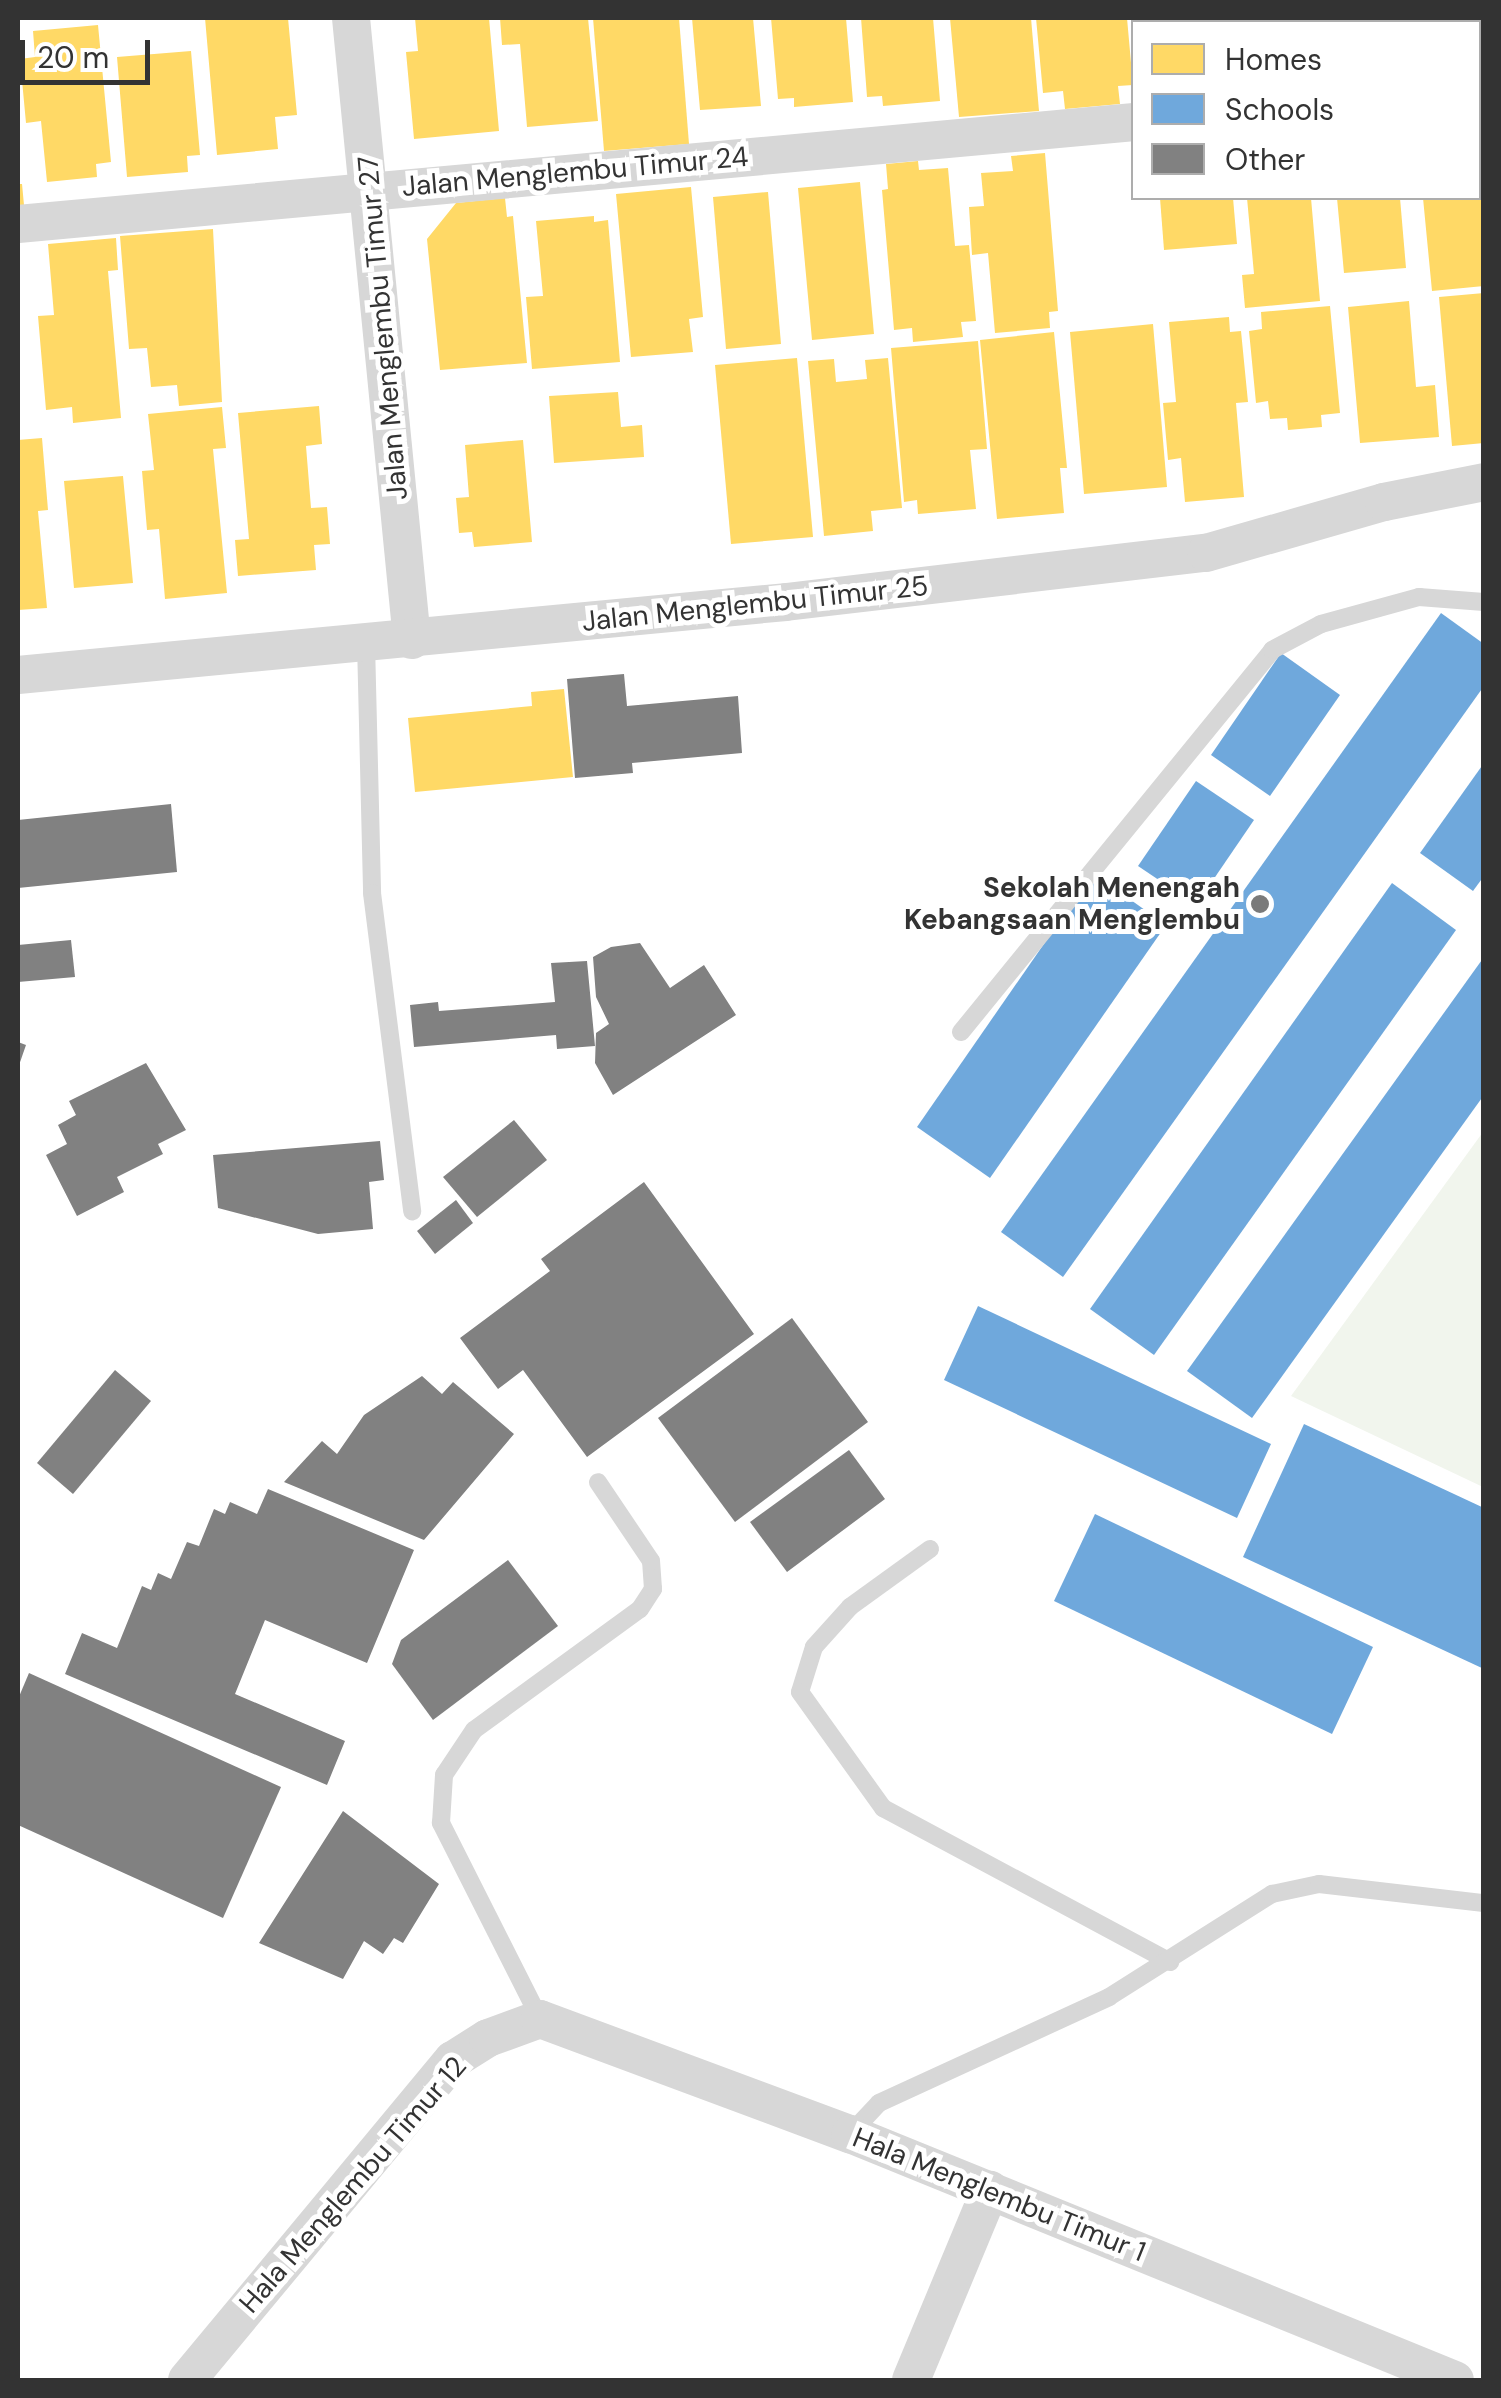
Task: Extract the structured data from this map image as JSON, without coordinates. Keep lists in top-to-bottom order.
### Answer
{
  "streets": {
    "street": [
      "Jalan Menglembu Timur 24",
      "Jalan Menglembu Timur 27",
      "Jalan Menglembu Timur 25",
      "Hala Menglembu Timur 12",
      "Hala Menglembu Timur 1"
    ]
  },
  "crossings": [
    ["Jalan Menglembu Timur 24", "Jalan Menglembu Timur 27"],
    ["Jalan Menglembu Timur 27", "Jalan Menglembu Timur 25"],
    ["Hala Menglembu Timur 12", "Hala Menglembu Timur 1"]
  ],
  "places": ["Sekolah Menengah Kebangsaan Menglembu"],
  "legend": ["Homes", "Schools", "Other"],
  "scale_bar": "20 m"
}
